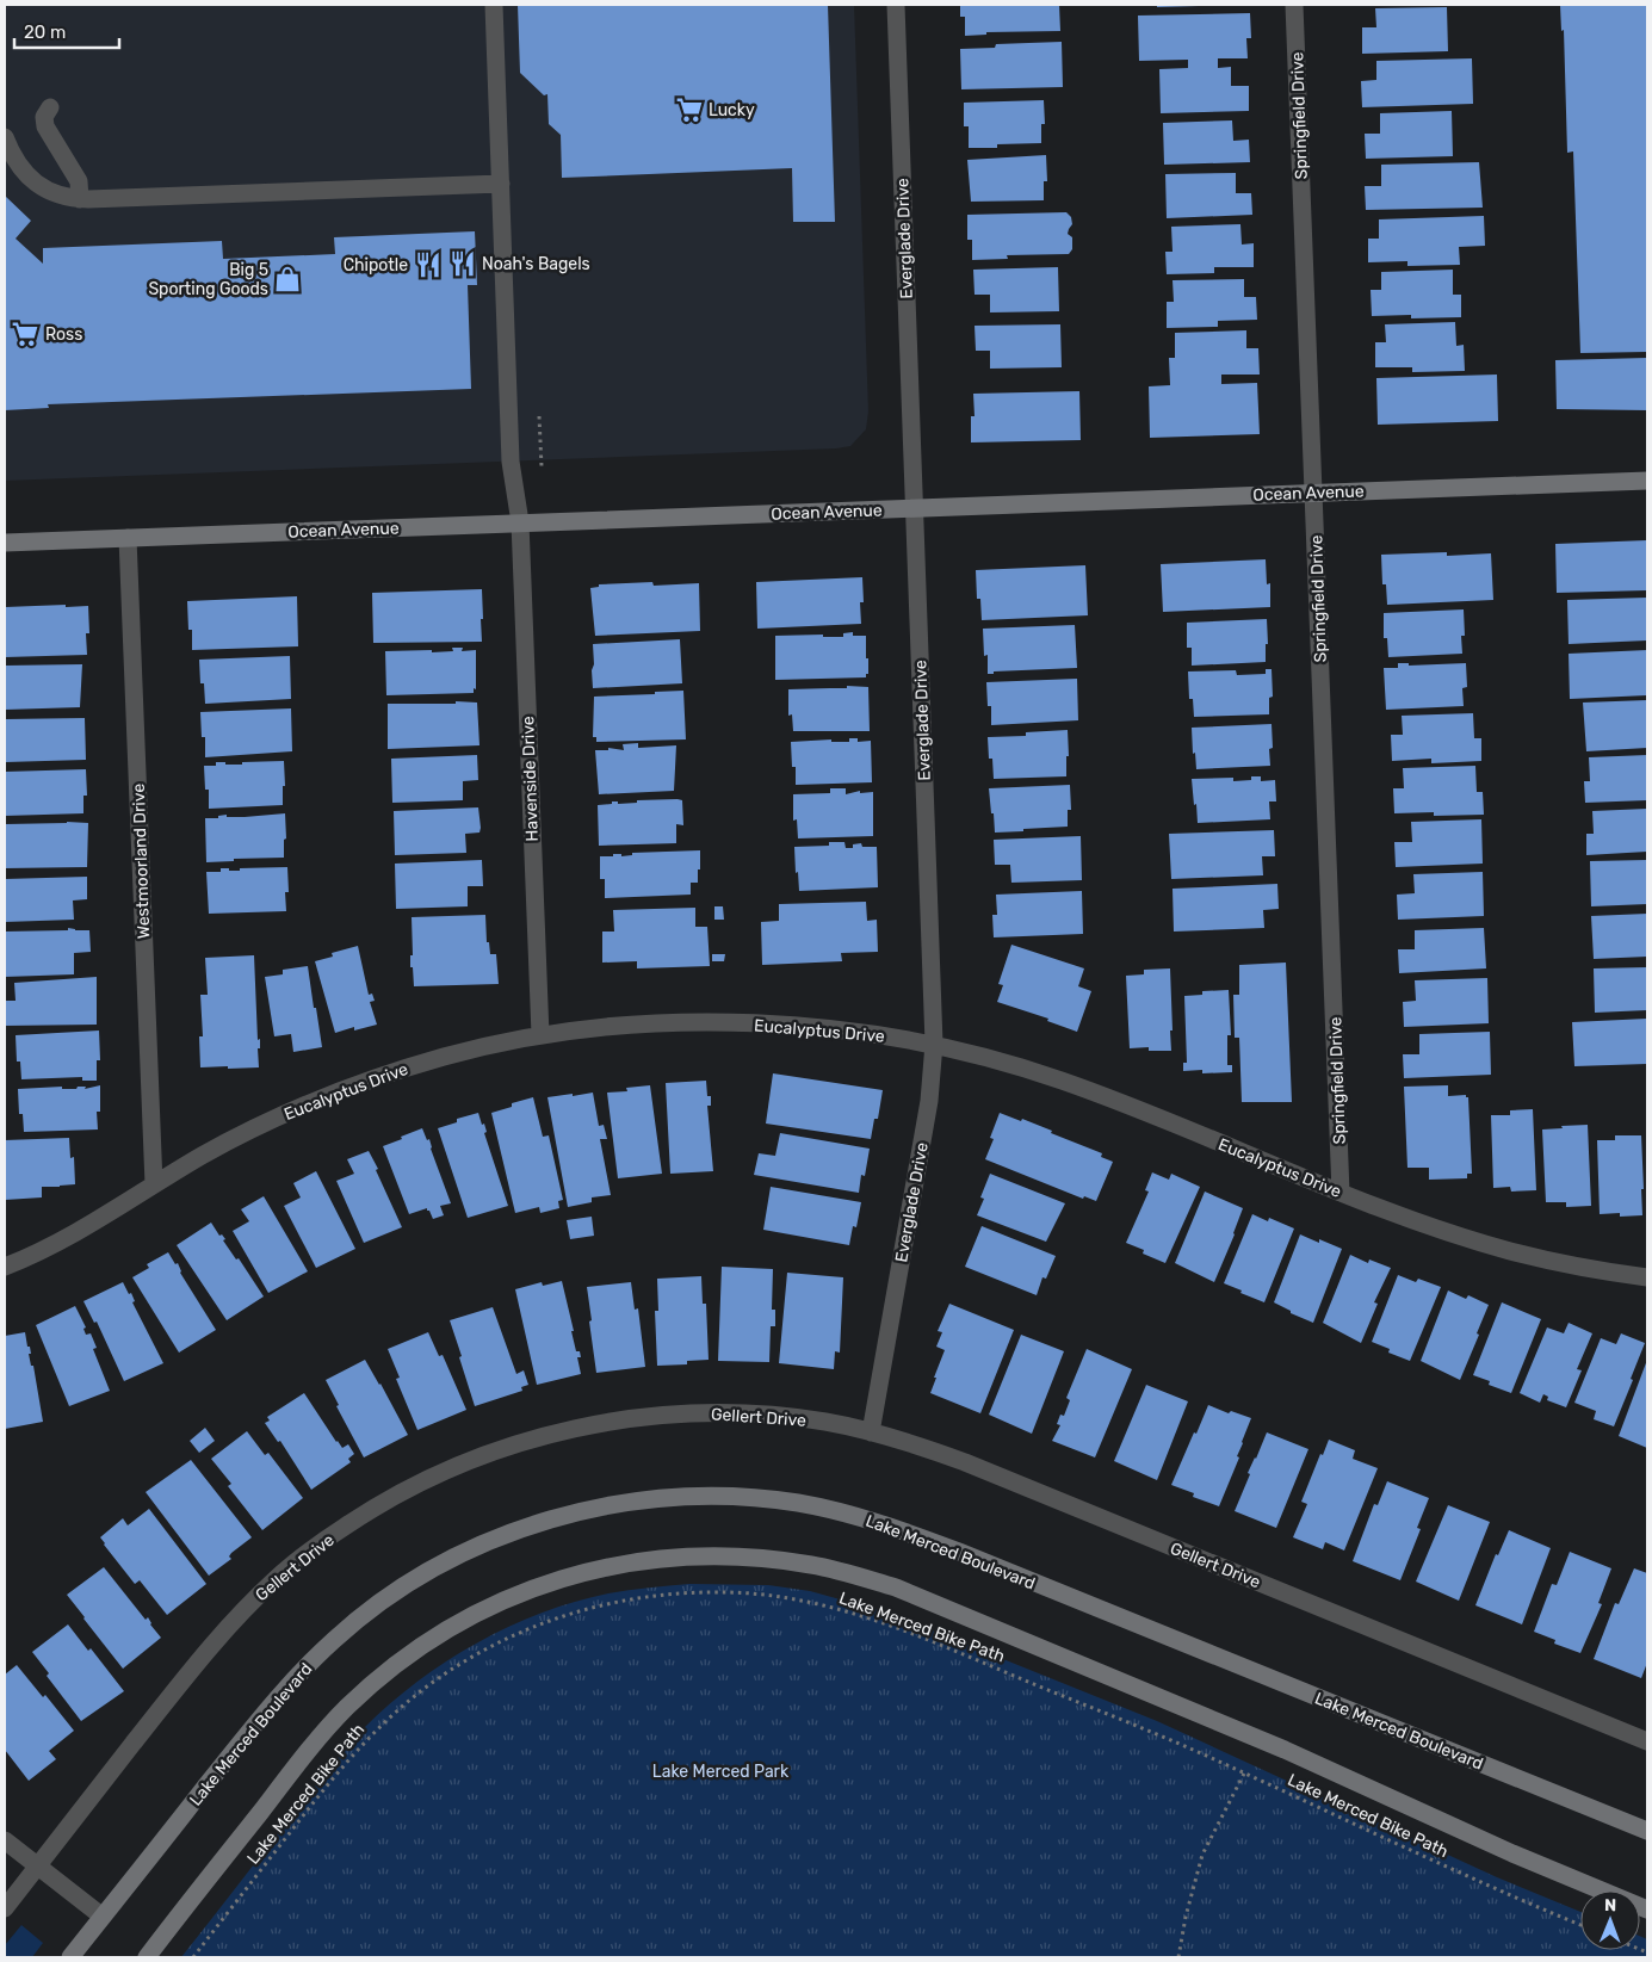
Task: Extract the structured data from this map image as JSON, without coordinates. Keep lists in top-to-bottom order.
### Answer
{
  "streets": {
    "main road": ["Ocean Avenue", "Lake Merced Boulevard"],
    "street": [
      "Springfield Drive",
      "Everglade Drive",
      "Havenside Drive",
      "Westmoorland Drive",
      "Eucalyptus Drive",
      "Gellert Drive"
    ],
    "path": ["Lake Merced Bike Path"]
  },
  "crossings": [
    ["Springfield Drive", "Ocean Avenue"],
    ["Springfield Drive", "Eucalyptus Drive"],
    ["Everglade Drive", "Ocean Avenue"],
    ["Everglade Drive", "Eucalyptus Drive"],
    ["Everglade Drive", "Gellert Drive"],
    ["Ocean Avenue", "Havenside Drive"],
    ["Ocean Avenue", "Westmoorland Drive"],
    ["Havenside Drive", "Eucalyptus Drive"],
    ["Westmoorland Drive", "Eucalyptus Drive"]
  ],
  "parks": ["Lake Merced Park"],
  "places": {
    "supermarket": ["Lucky", "Ross"],
    "restaurant": ["Noah's Bagels", "Chipotle"],
    "shop": ["Big 5 Sporting Goods"]
  },
  "scale_bar": "20 m",
  "north": "top"
}
